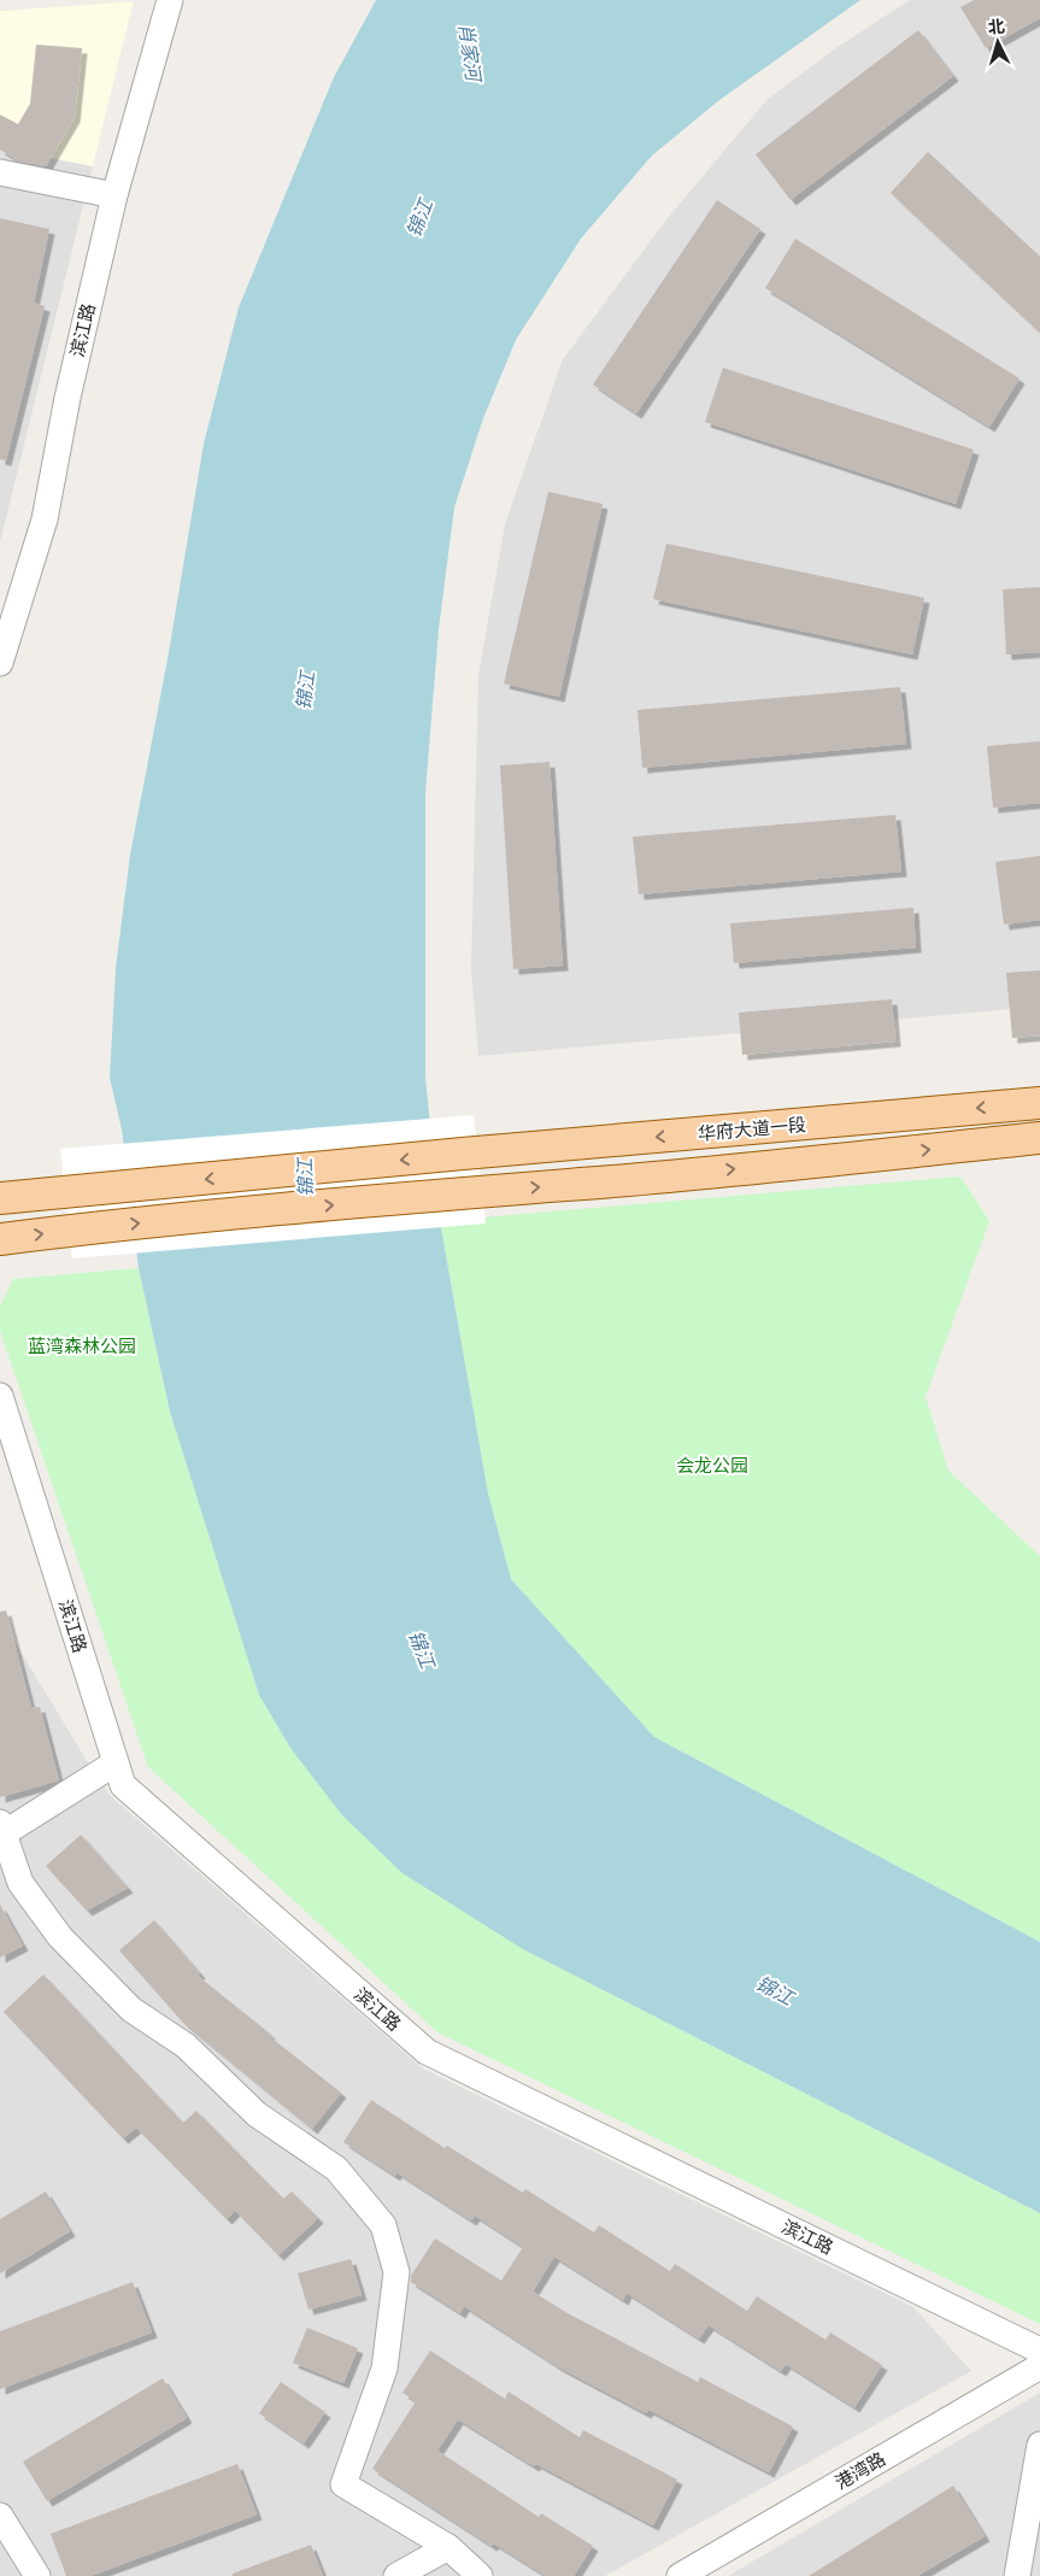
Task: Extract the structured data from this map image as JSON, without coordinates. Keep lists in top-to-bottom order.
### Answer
{
  "streets": {
    "main road": ["华府大道一段"],
    "street": ["滨江路", "港湾路"]
  },
  "water": ["肖家河", "锦江"],
  "parks": ["蓝湾森林公园", "会龙公园"],
  "north": "top"
}
